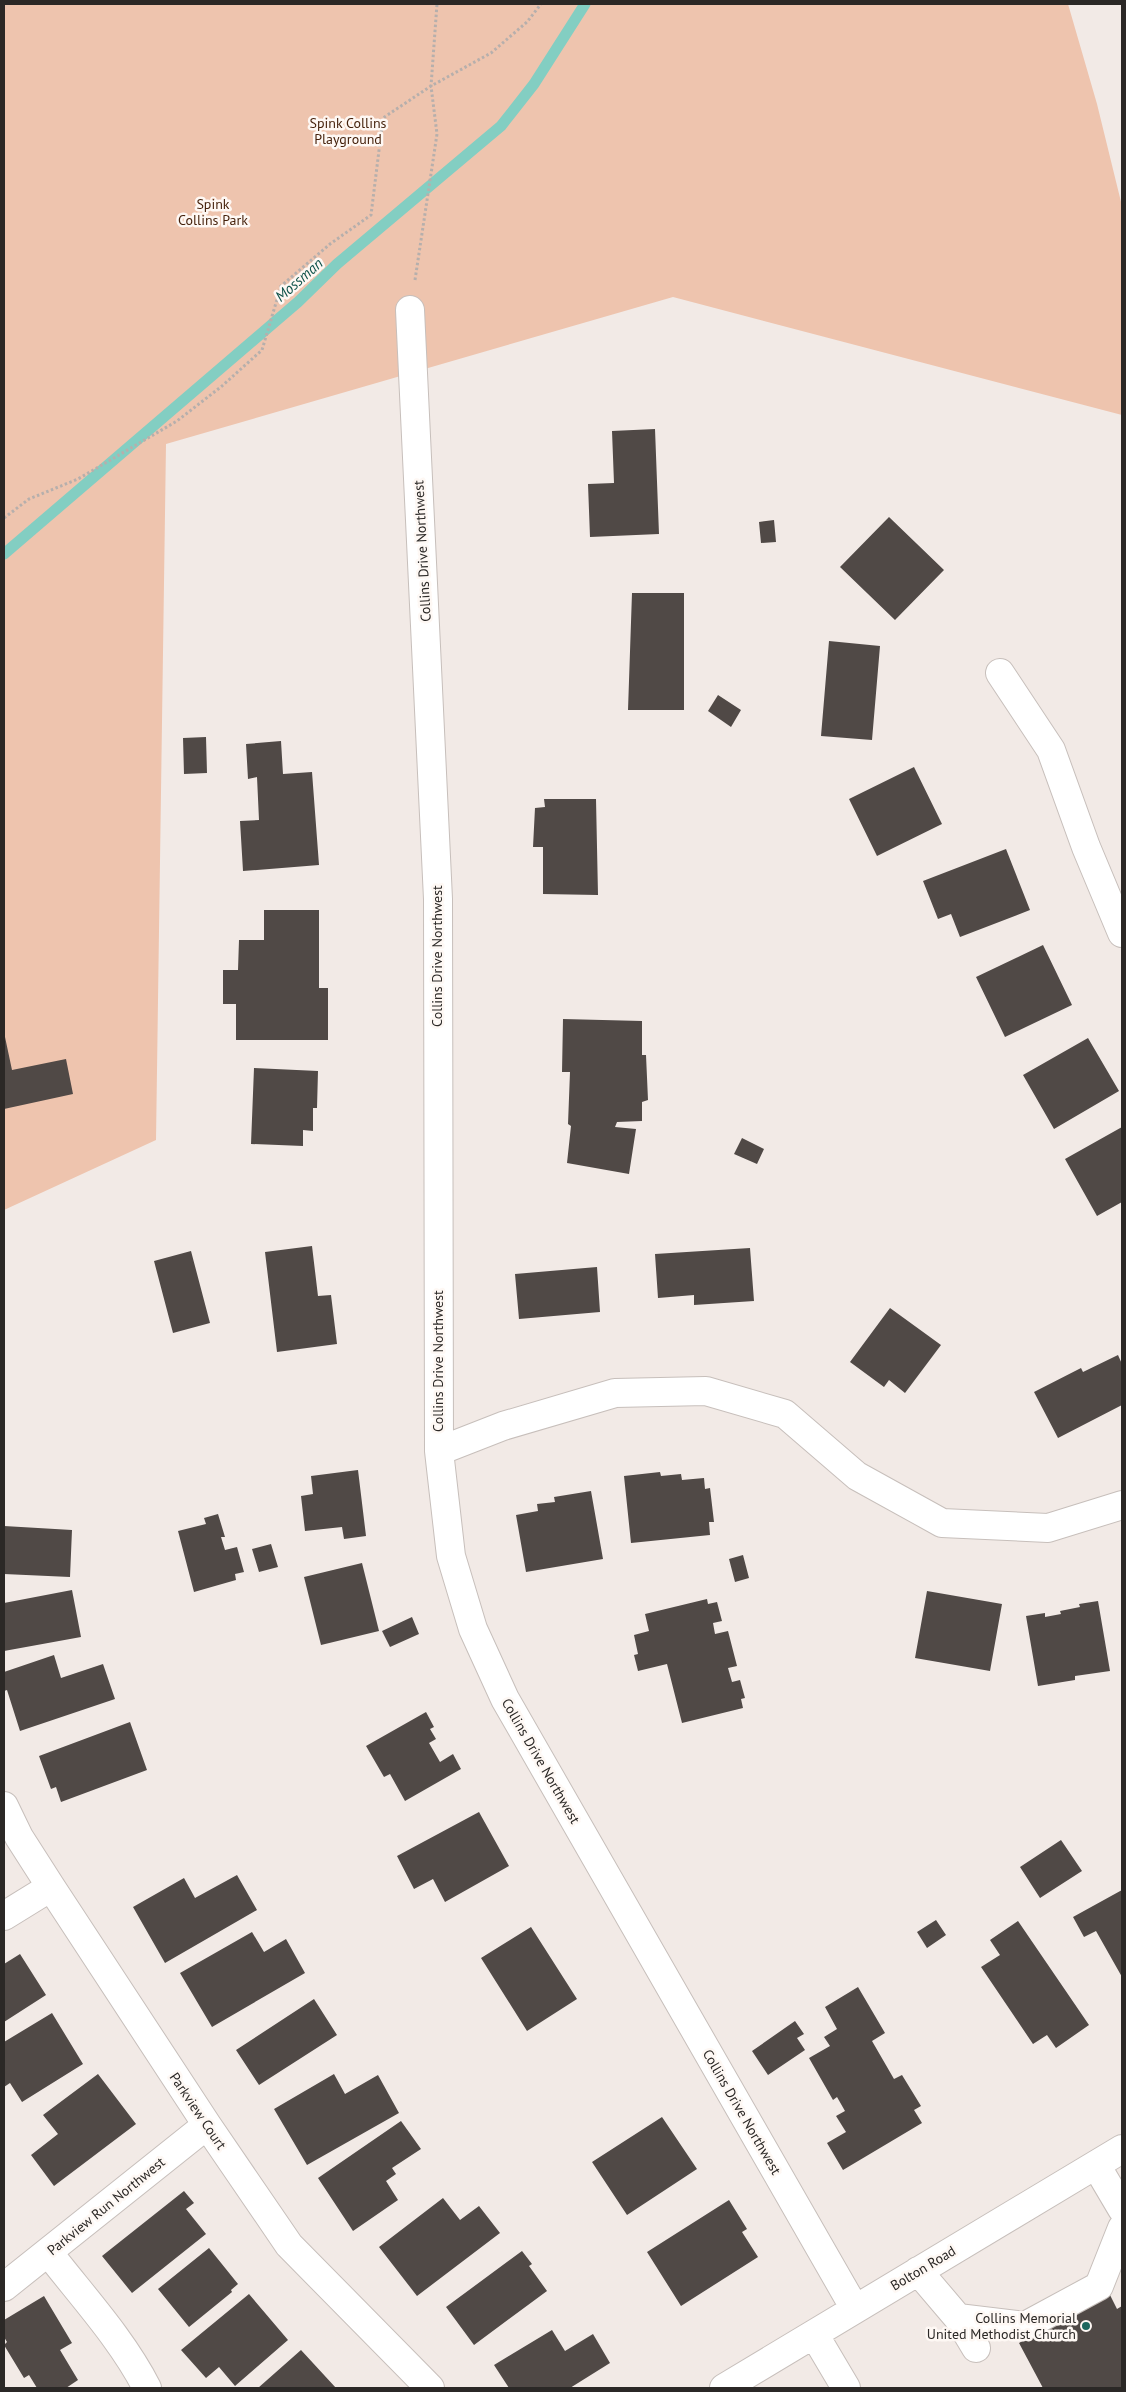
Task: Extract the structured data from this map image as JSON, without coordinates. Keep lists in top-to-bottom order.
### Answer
{
  "streets": {
    "street": [
      "Collins Drive Northwest",
      "Parkview Court",
      "Parkview Run Northwest",
      "Bolton Road"
    ]
  },
  "crossings": [
    ["Collins Drive Northwest", "Bolton Road"],
    ["Parkview Court", "Parkview Run Northwest"]
  ],
  "water": ["Mossman"],
  "parks": ["Spink Collins Playground", "Spink Collins Park"],
  "places": ["Collins Memorial United Methodist Church"]
}
